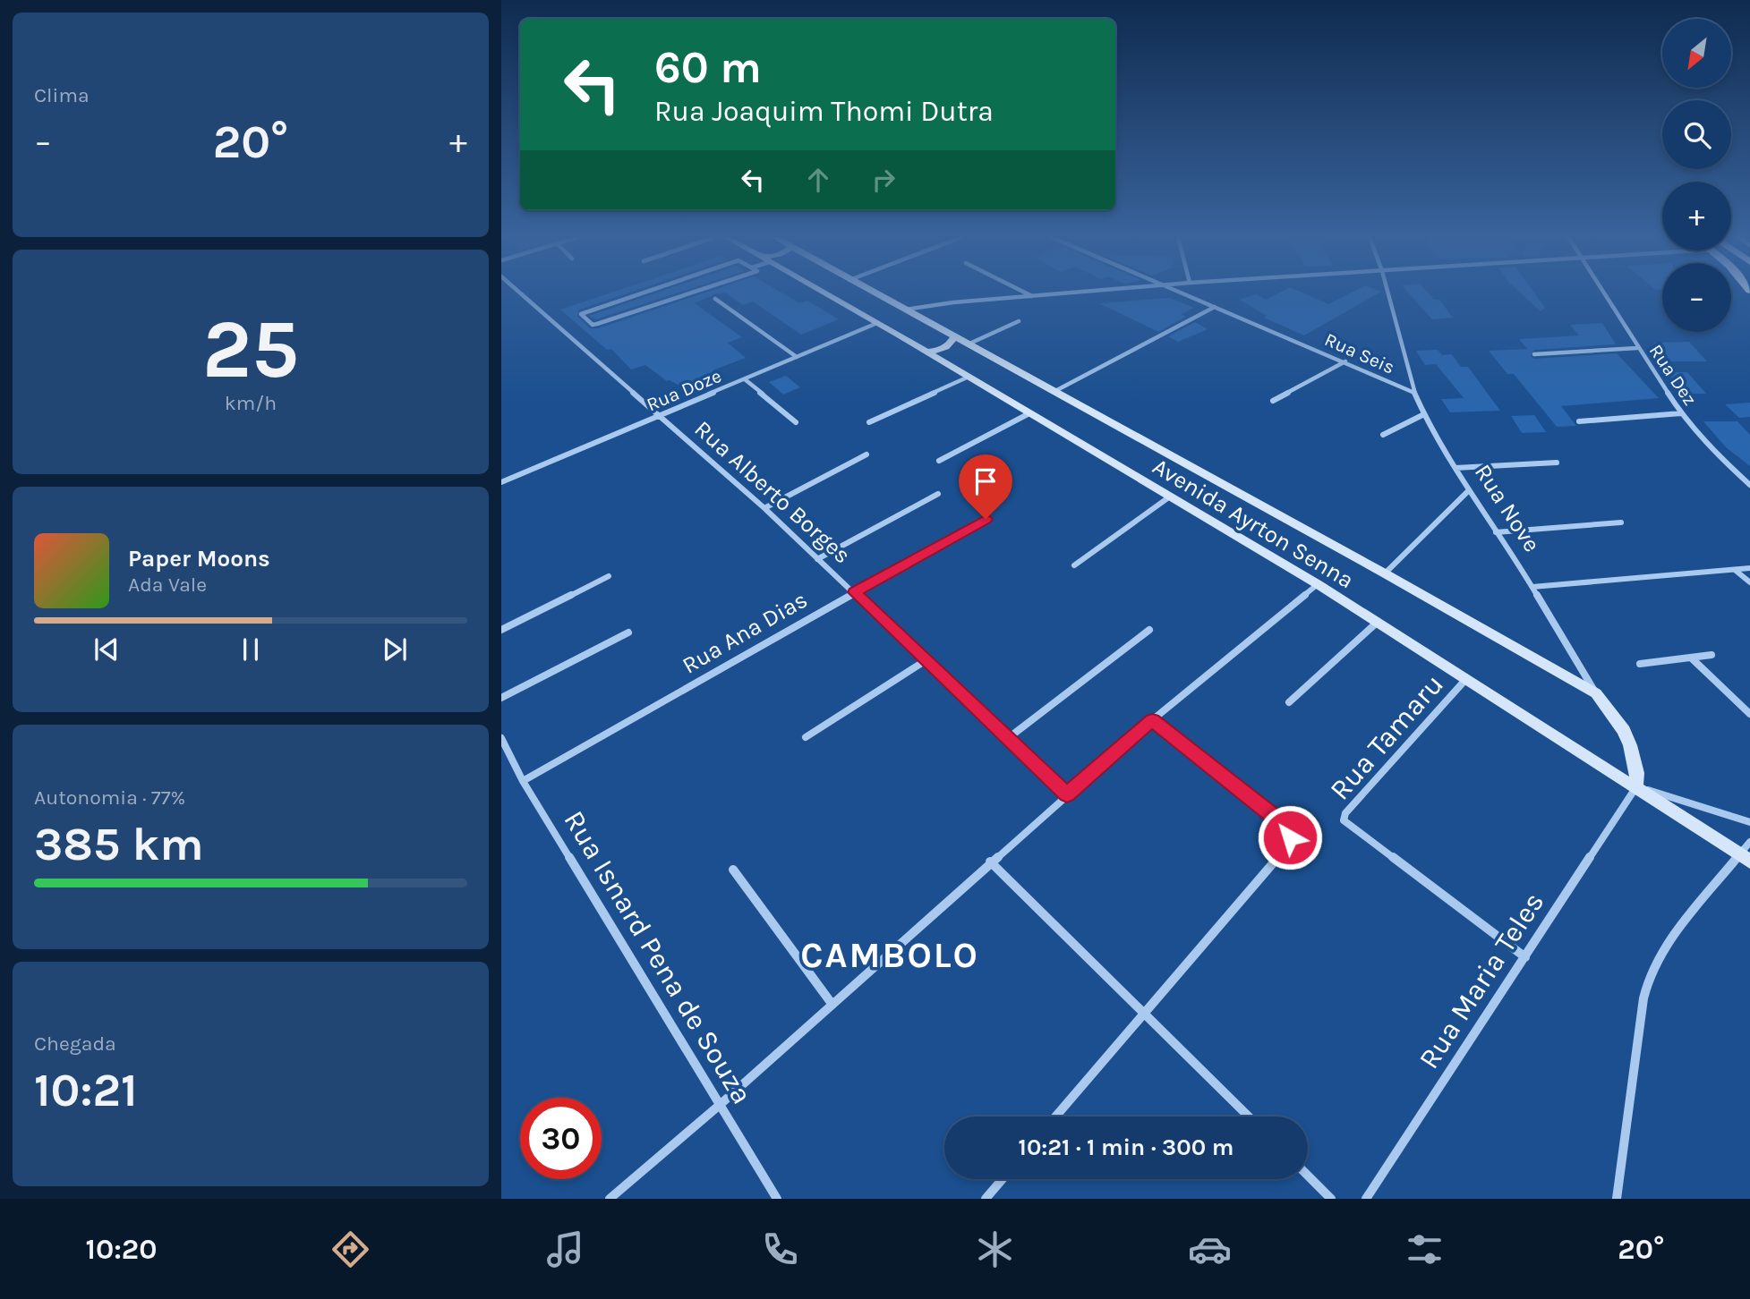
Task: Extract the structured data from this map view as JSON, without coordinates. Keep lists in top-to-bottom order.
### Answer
{
  "streets": {
    "street": [
      "Rua Seis",
      "Rua Dez",
      "Rua Doze",
      "Rua Alberto Borges",
      "Rua Nove",
      "Avenida Ayrton Senna",
      "Rua Ana Dias",
      "Rua Tamaru",
      "Rua Isnard Pena de Souza",
      "Rua Maria Teles"
    ]
  },
  "crossings": [
    ["Rua Seis", "Rua Nove"],
    ["Rua Doze", "Rua Alberto Borges"],
    ["Rua Doze", "Avenida Ayrton Senna"],
    ["Rua Alberto Borges", "Rua Ana Dias"],
    ["Rua Nove", "Avenida Ayrton Senna"],
    ["Rua Nove", "Rua Maria Teles"],
    ["Avenida Ayrton Senna", "Rua Tamaru"],
    ["Avenida Ayrton Senna", "Rua Maria Teles"],
    ["Rua Ana Dias", "Rua Isnard Pena de Souza"],
    ["Rua Tamaru", "Rua Maria Teles"]
  ],
  "districts": ["CAMBOLO"],
  "north": "bottom left",
  "page": {
    "tile": [
      "Clima",
      ["25", "km/h"],
      ["Autonomia · 77%", "385 km"],
      ["Chegada", "10:21"]
    ],
    "map_buttons": ["+", "−"],
    "turn": ["60 m", "Rua Joaquim Thomi Dutra"],
    "heat": ["−", "20°", "+"],
    "song": ["Paper Moons", "Ada Vale"],
    "limit": "30",
    "trip": "10:21 · 1 min · 300 m",
    "tabs": ["10:20", "20°"]
  }
}
